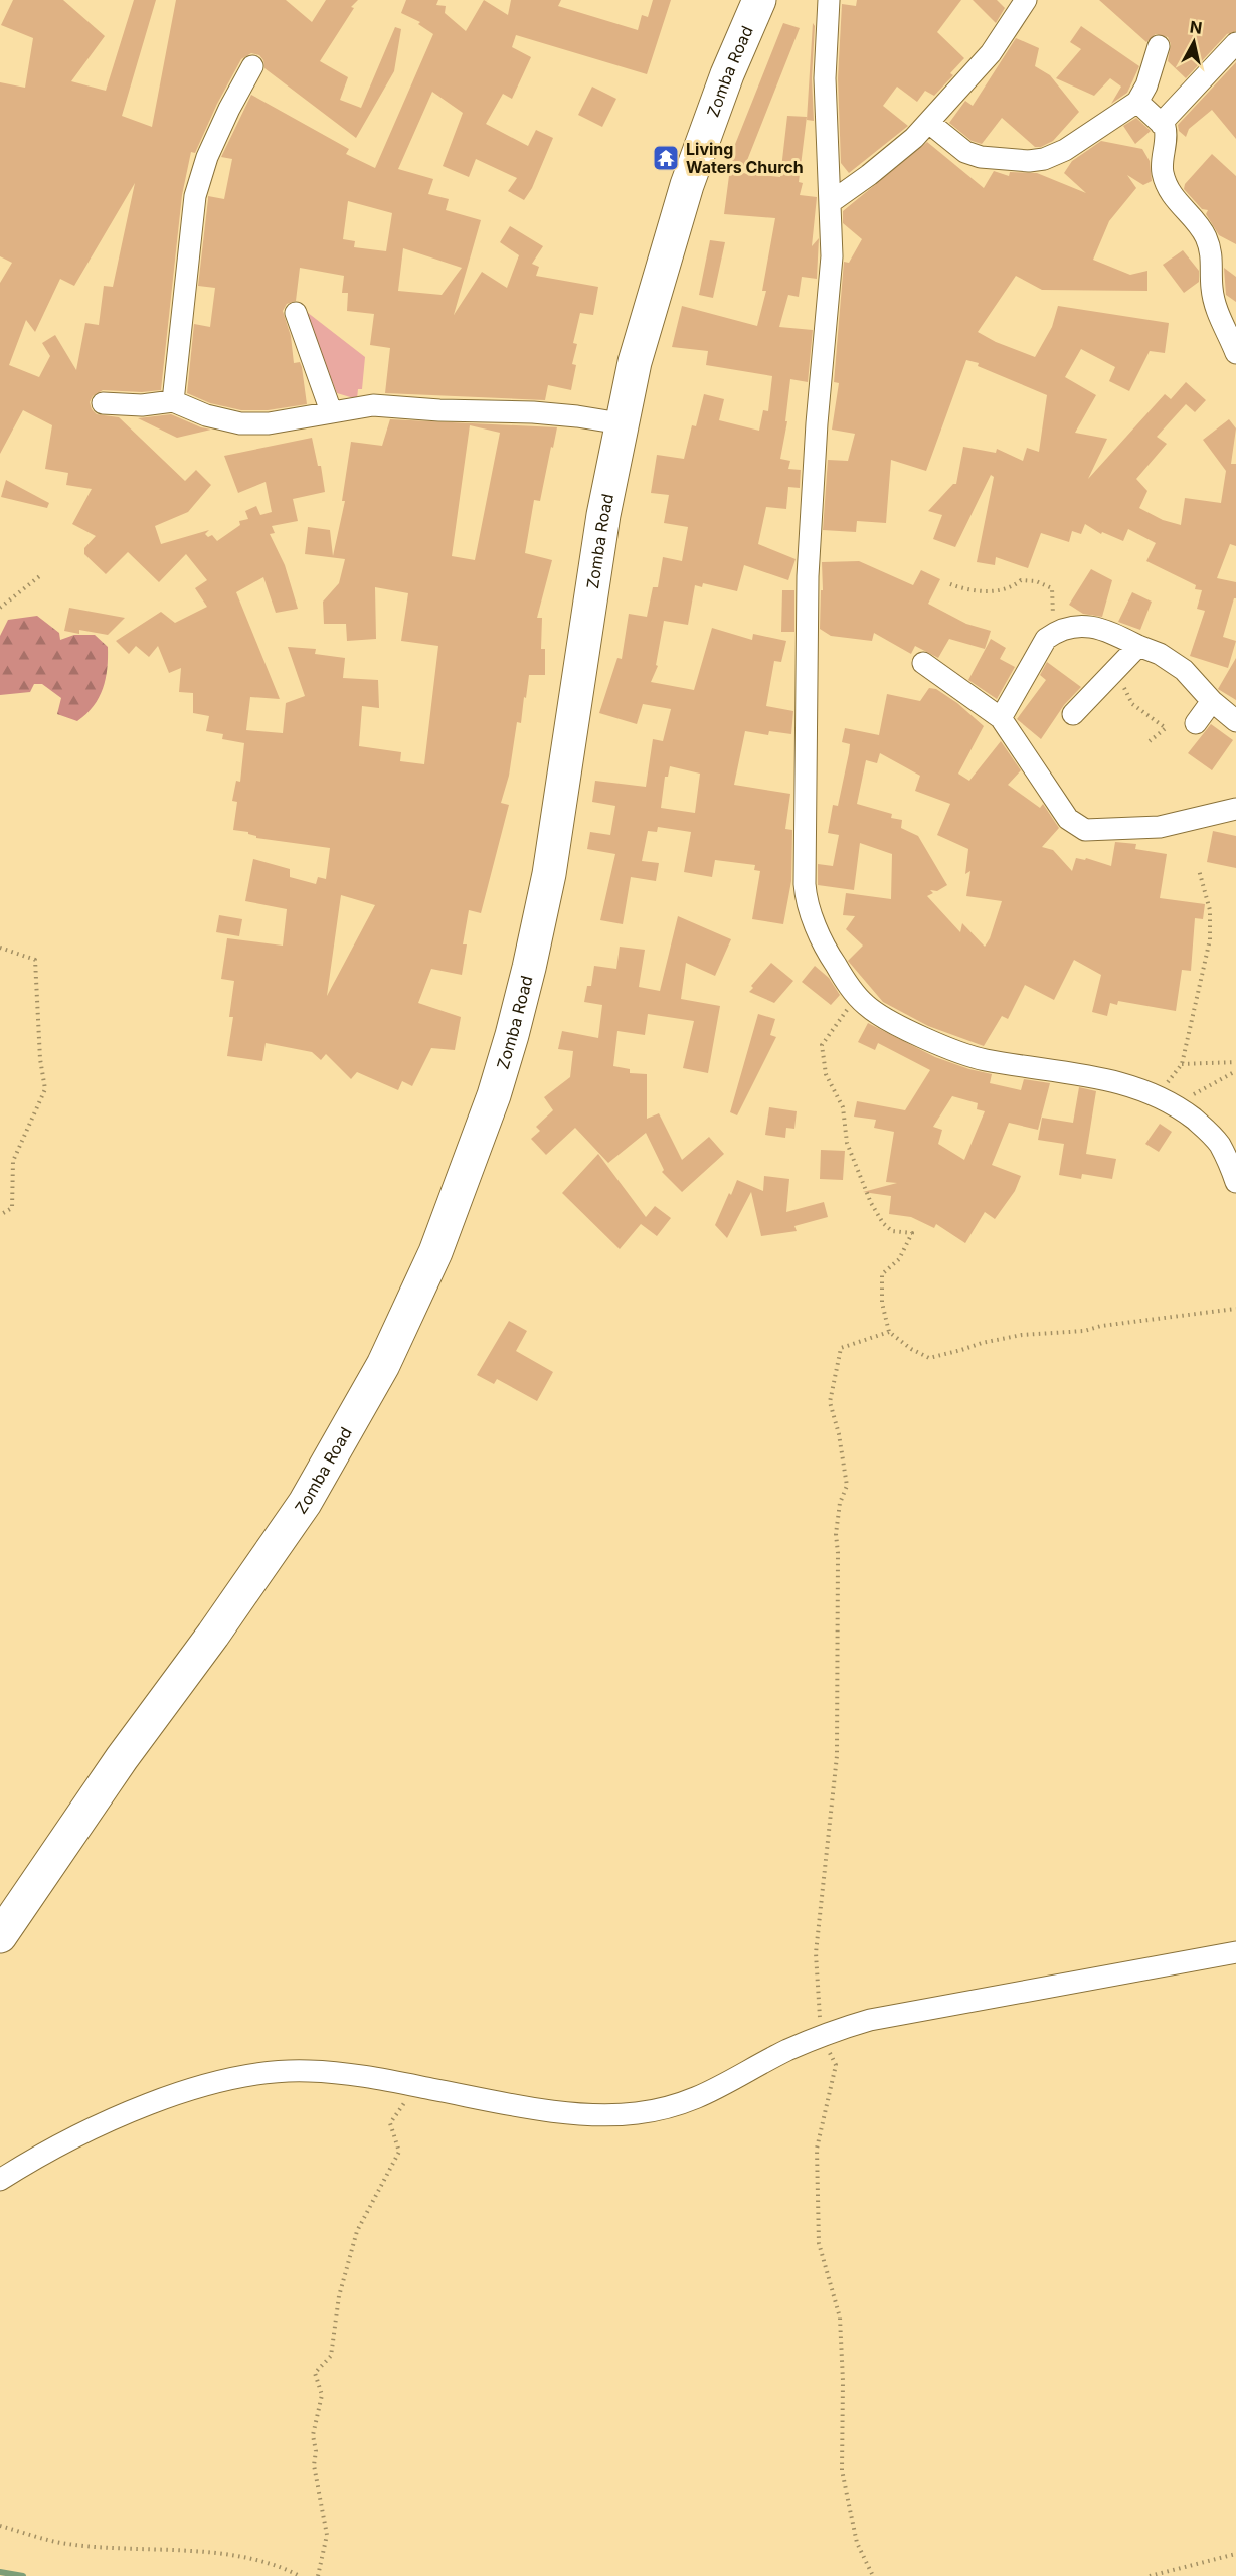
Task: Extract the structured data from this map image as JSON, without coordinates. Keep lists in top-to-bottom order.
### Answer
{
  "streets": {
    "highway": ["Zomba Road"]
  },
  "places": {
    "temple": ["Living Waters Church"]
  },
  "north": "top"
}
